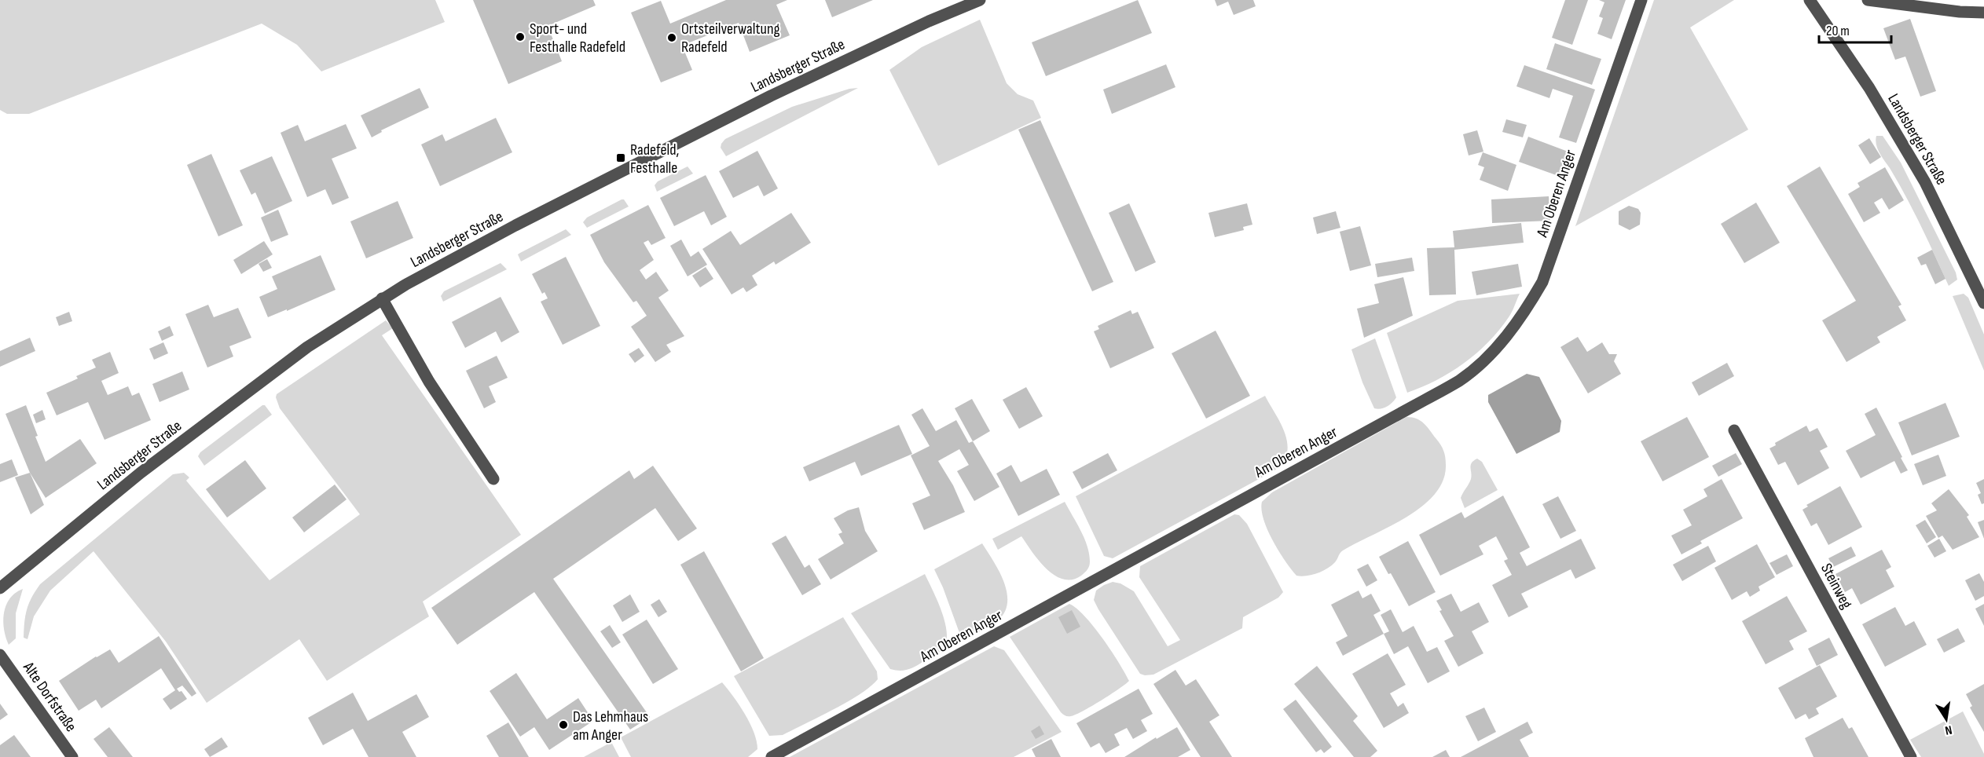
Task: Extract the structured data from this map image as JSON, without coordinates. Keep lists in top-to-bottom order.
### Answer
{
  "streets": {
    "street": [
      "Landsberger Straße",
      "Am Oberen Anger",
      "Steinweg",
      "Alte Dorfstraße"
    ]
  },
  "places": {
    "other": ["Sport- und Festhalle Radefeld", "Ortsteilverwaltung Radefeld", "Das Lehmhaus am Anger"],
    "transit": ["Radefeld, Festhalle"]
  },
  "scale_bar": "20 m",
  "north": "bottom"
}
